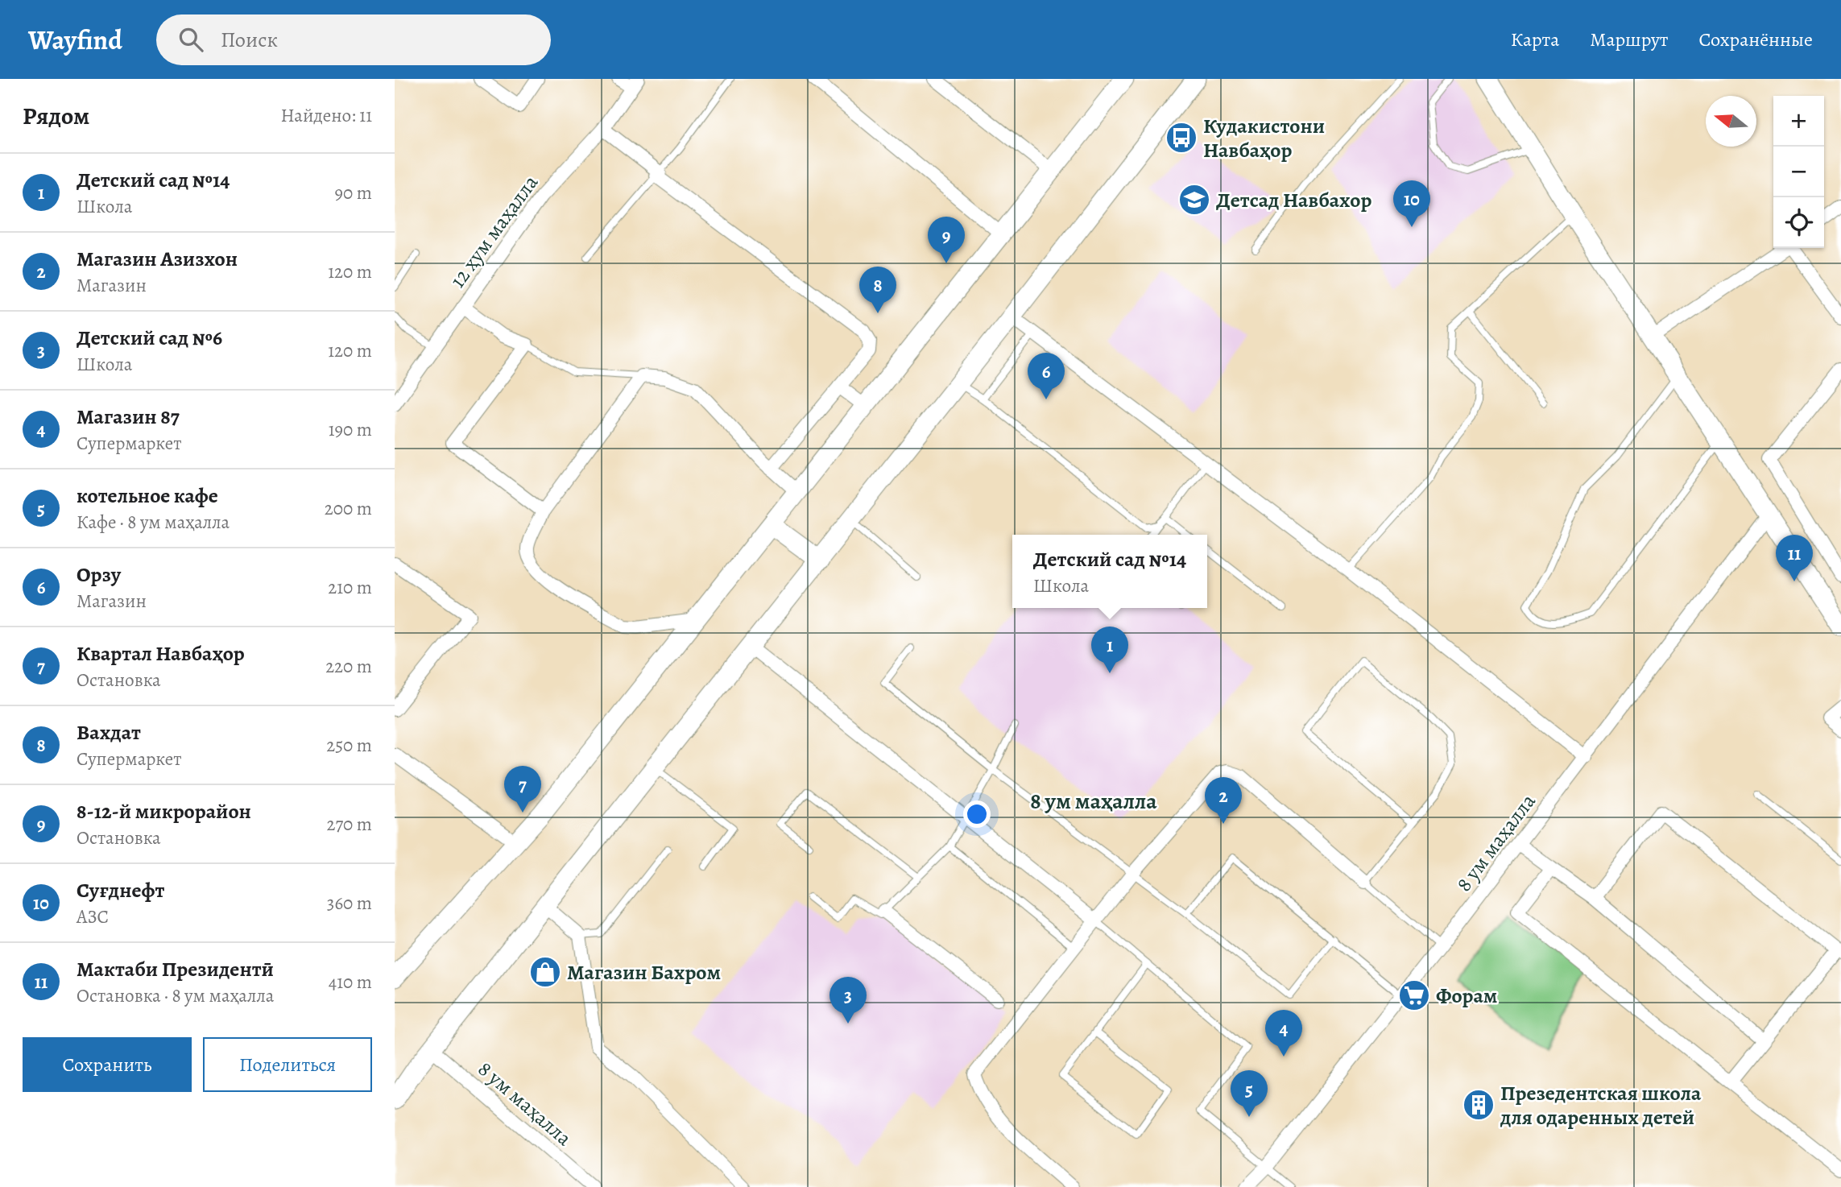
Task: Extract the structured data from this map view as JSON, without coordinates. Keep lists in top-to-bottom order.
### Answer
{
  "streets": {
    "street": ["12 ҳум маҳалла", "8 ум маҳалла"]
  },
  "districts": ["8 ум маҳалла"],
  "places": {
    "bus stop": ["Кудакистони Навбаҳор"],
    "school or university": ["Детсад Навбахор"],
    "shop": ["Магазин Бахром"],
    "supermarket": ["Форам"],
    "building": ["Презедентская школа для одаренных детей"]
  },
  "north": "left",
  "page": {
    "header": "Wayfind",
    "search": "Поиск",
    "nav": ["Карта", "Маршрут", "Сохранённые"],
    "heading": ["Рядом", "Найдено: 11"],
    "map_buttons": ["+", "−"],
    "list": [
      {
        "mark": "1",
        "name": "Детский сад №14",
        "note": "Школа",
        "value": "90 m"
      },
      {
        "mark": "2",
        "name": "Магазин Азизхон",
        "note": "Магазин",
        "value": "120 m"
      },
      {
        "mark": "3",
        "name": "Детский сад №6",
        "note": "Школа",
        "value": "120 m"
      },
      {
        "mark": "4",
        "name": "Магазин 87",
        "note": "Супермаркет",
        "value": "190 m"
      },
      {
        "mark": "5",
        "name": "котельное кафе",
        "note": "Кафе · 8 ум маҳалла",
        "value": "200 m"
      },
      {
        "mark": "6",
        "name": "Орзу",
        "note": "Магазин",
        "value": "210 m"
      },
      {
        "mark": "7",
        "name": "Квартал Навбаҳор",
        "note": "Остановка",
        "value": "220 m"
      },
      {
        "mark": "8",
        "name": "Вахдат",
        "note": "Супермаркет",
        "value": "250 m"
      },
      {
        "mark": "9",
        "name": "8-12-й микрорайон",
        "note": "Остановка",
        "value": "270 m"
      },
      {
        "mark": "10",
        "name": "Суғднефт",
        "note": "АЗС",
        "value": "360 m"
      },
      {
        "mark": "11",
        "name": "Мактаби Президентӣ",
        "note": "Остановка · 8 ум маҳалла",
        "value": "410 m"
      }
    ],
    "pins": [
      "10",
      "9",
      "8",
      "6",
      "11",
      "1",
      "7",
      "2",
      "3",
      "4",
      "5"
    ],
    "popup": ["Детский сад №14", "Школа"],
    "buttons": ["Сохранить", "Поделиться"]
  }
}
